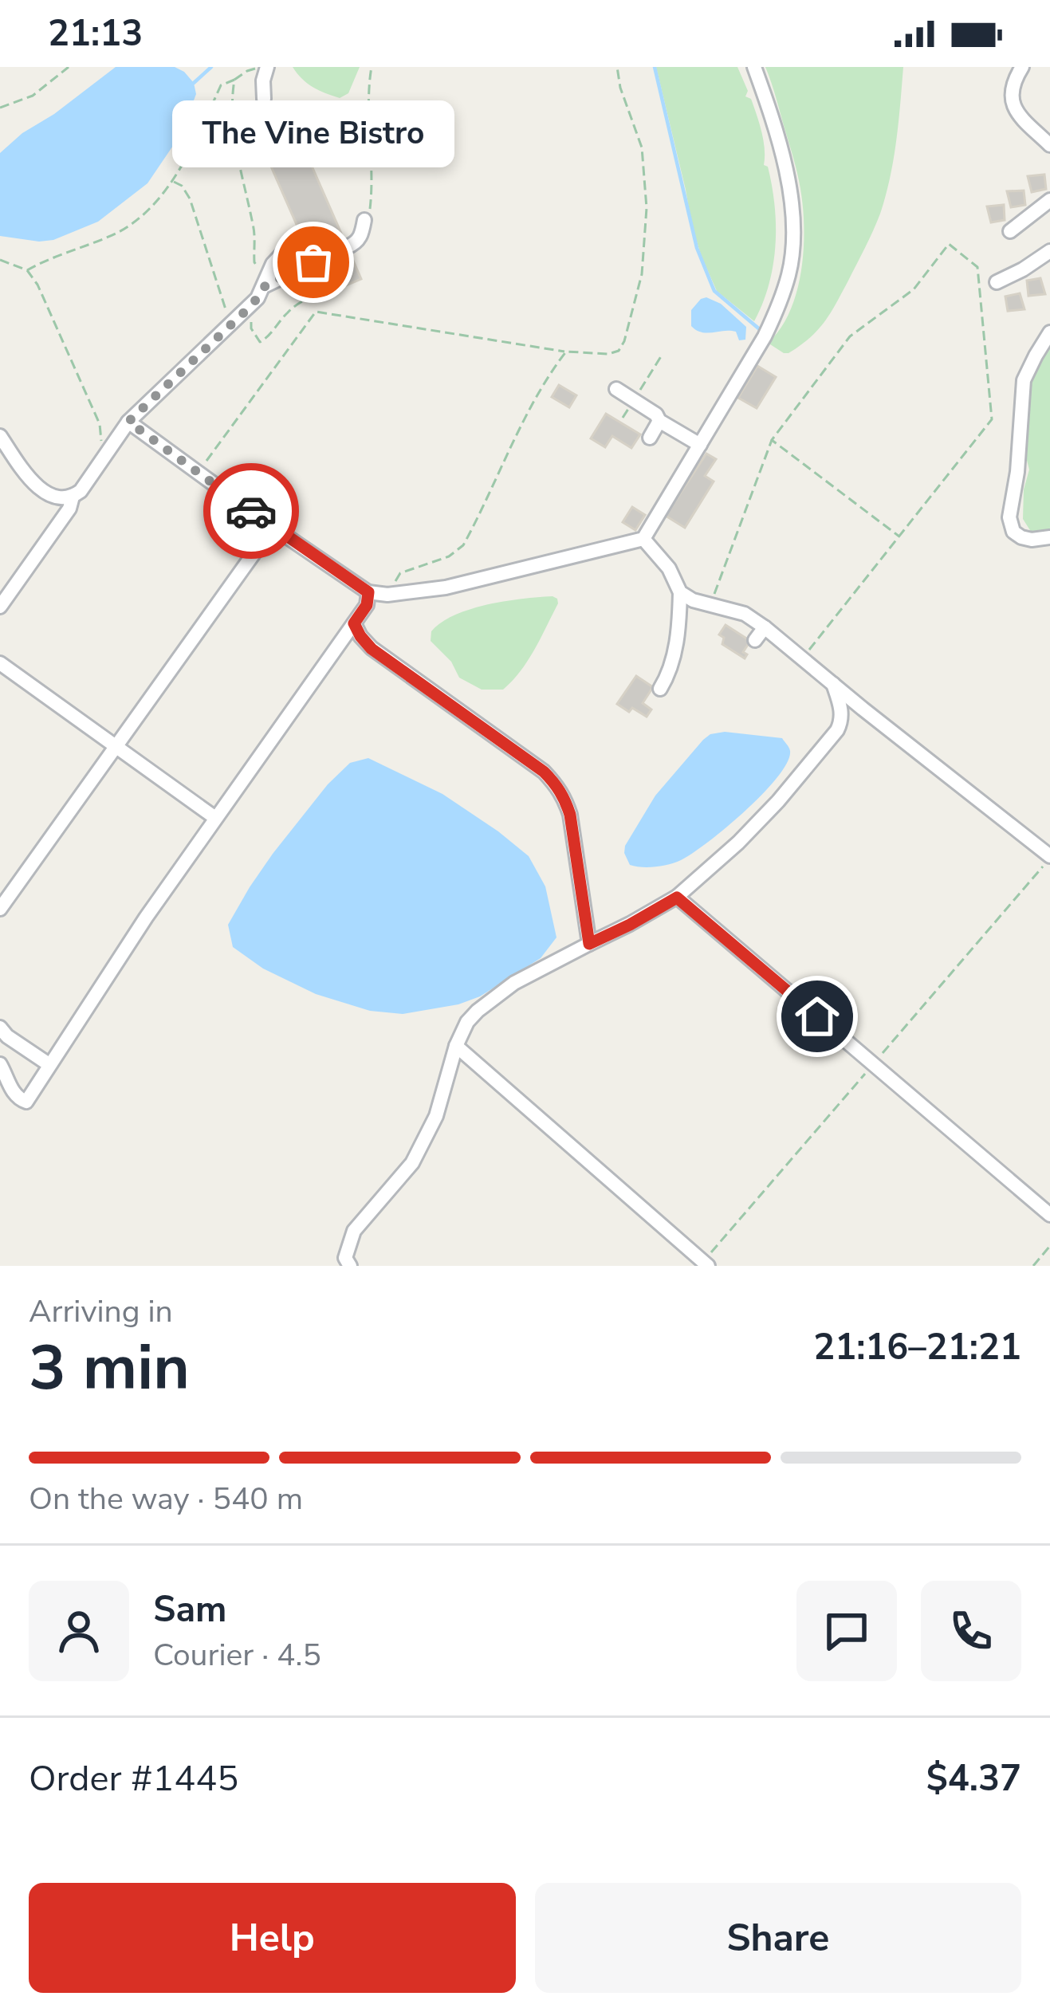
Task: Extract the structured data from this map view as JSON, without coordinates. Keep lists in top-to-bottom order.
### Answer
{
  "places": ["The Vine Bistro"],
  "page": {
    "status": "21:13",
    "bubble": "The Vine Bistro",
    "heading": ["3 min", "Arriving in", "21:16–21:21"],
    "panel": [
      "Sam",
      "Courier · 4.5",
      "Order #1445",
      "$4.37"
    ],
    "bar": "On the way · 540 m",
    "buttons": ["Help", "Share"]
  }
}
